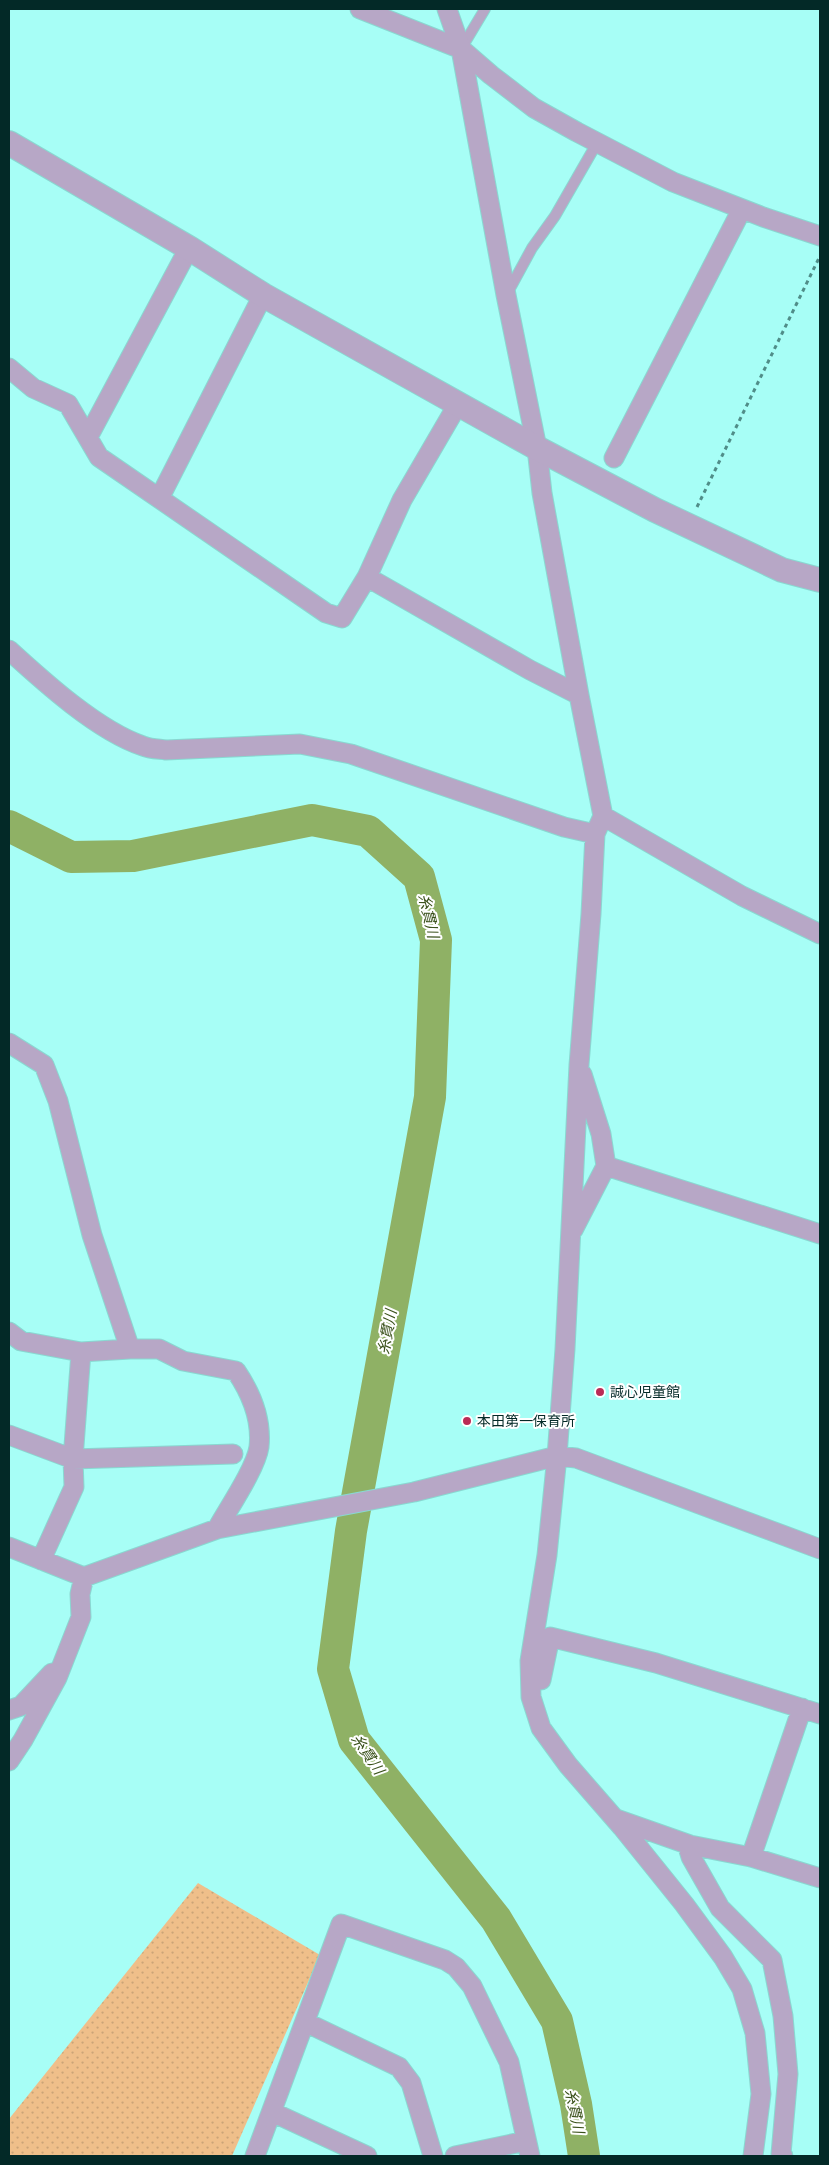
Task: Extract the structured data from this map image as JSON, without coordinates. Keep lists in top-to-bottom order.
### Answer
{
  "water": ["糸貫川"],
  "places": ["誠心児童館", "本田第一保育所"]
}
